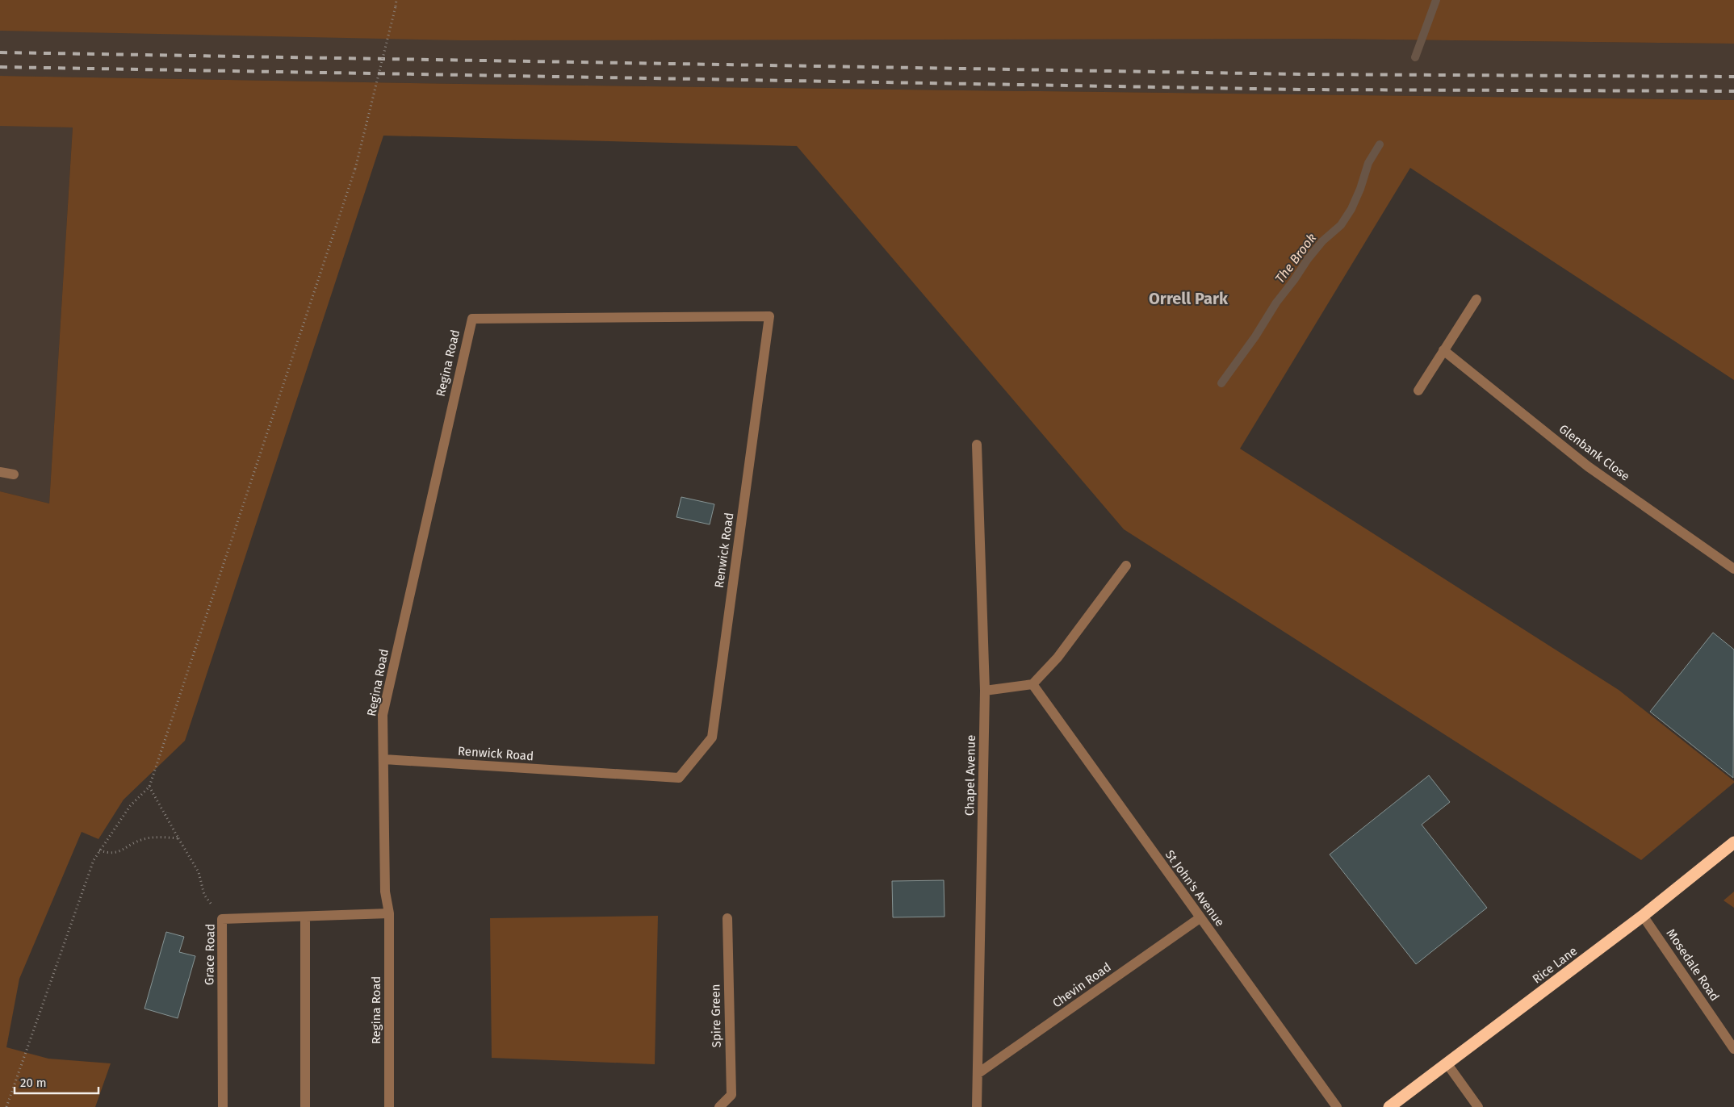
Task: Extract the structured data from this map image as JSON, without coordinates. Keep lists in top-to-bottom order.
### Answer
{
  "streets": {
    "highway": ["Rice Lane"],
    "street": [
      "Regina Road",
      "Glenbank Close",
      "Renwick Road",
      "Chapel Avenue",
      "St John's Avenue",
      "Grace Road",
      "Mosedale Road",
      "Chevin Road",
      "Spire Green"
    ]
  },
  "crossings": [
    ["Regina Road", "Renwick Road"],
    ["Regina Road", "Grace Road"],
    ["Chapel Avenue", "Chevin Road"],
    ["St John's Avenue", "Chevin Road"],
    ["Rice Lane", "Mosedale Road"]
  ],
  "districts": ["Orrell Park"],
  "water": ["The Brook"],
  "scale_bar": "20 m"
}
